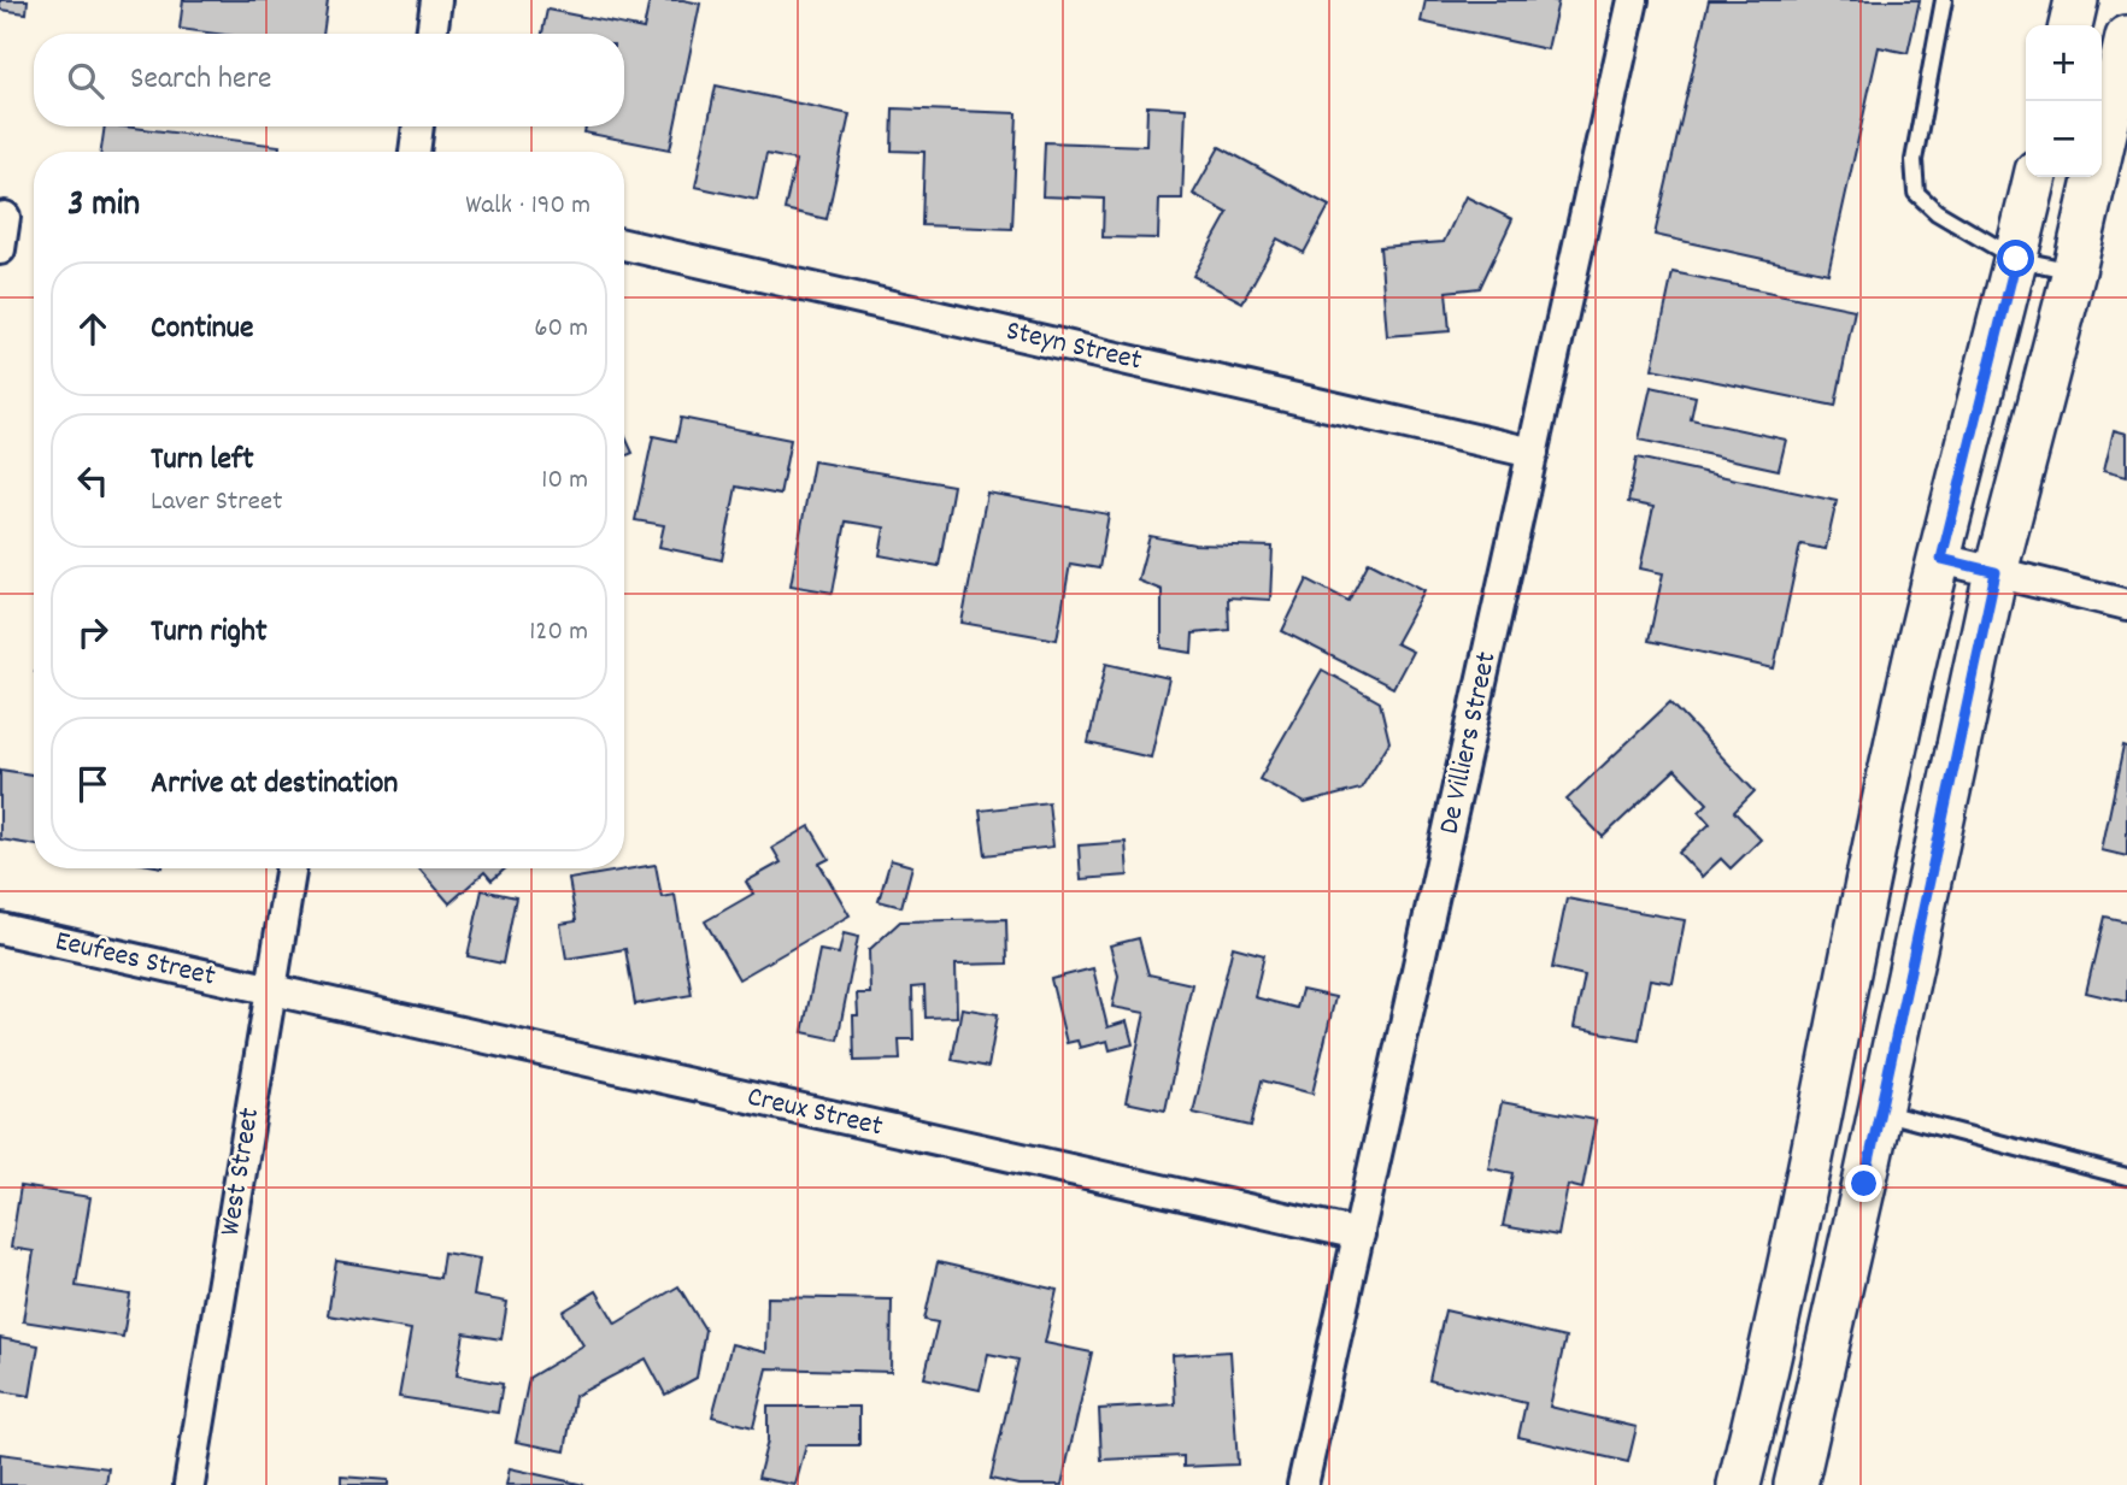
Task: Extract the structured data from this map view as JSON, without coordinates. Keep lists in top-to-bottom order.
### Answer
{
  "streets": {
    "street": [
      "Steyn Street",
      "De Villiers Street",
      "Eeufees Street",
      "Creux Street",
      "West Street"
    ]
  },
  "crossings": [
    ["Steyn Street", "De Villiers Street"],
    ["De Villiers Street", "Creux Street"],
    ["Eeufees Street", "Creux Street"],
    ["Eeufees Street", "West Street"],
    ["Creux Street", "West Street"]
  ],
  "page": {
    "map_buttons": ["+", "−"],
    "search": "Search here",
    "heading": ["3 min", "Walk · 190 m"],
    "list": [
      ["Continue", "60 m"],
      ["Turn left", "Laver Street", "10 m"],
      ["Turn right", "120 m"],
      "Arrive at destination"
    ]
  }
}
